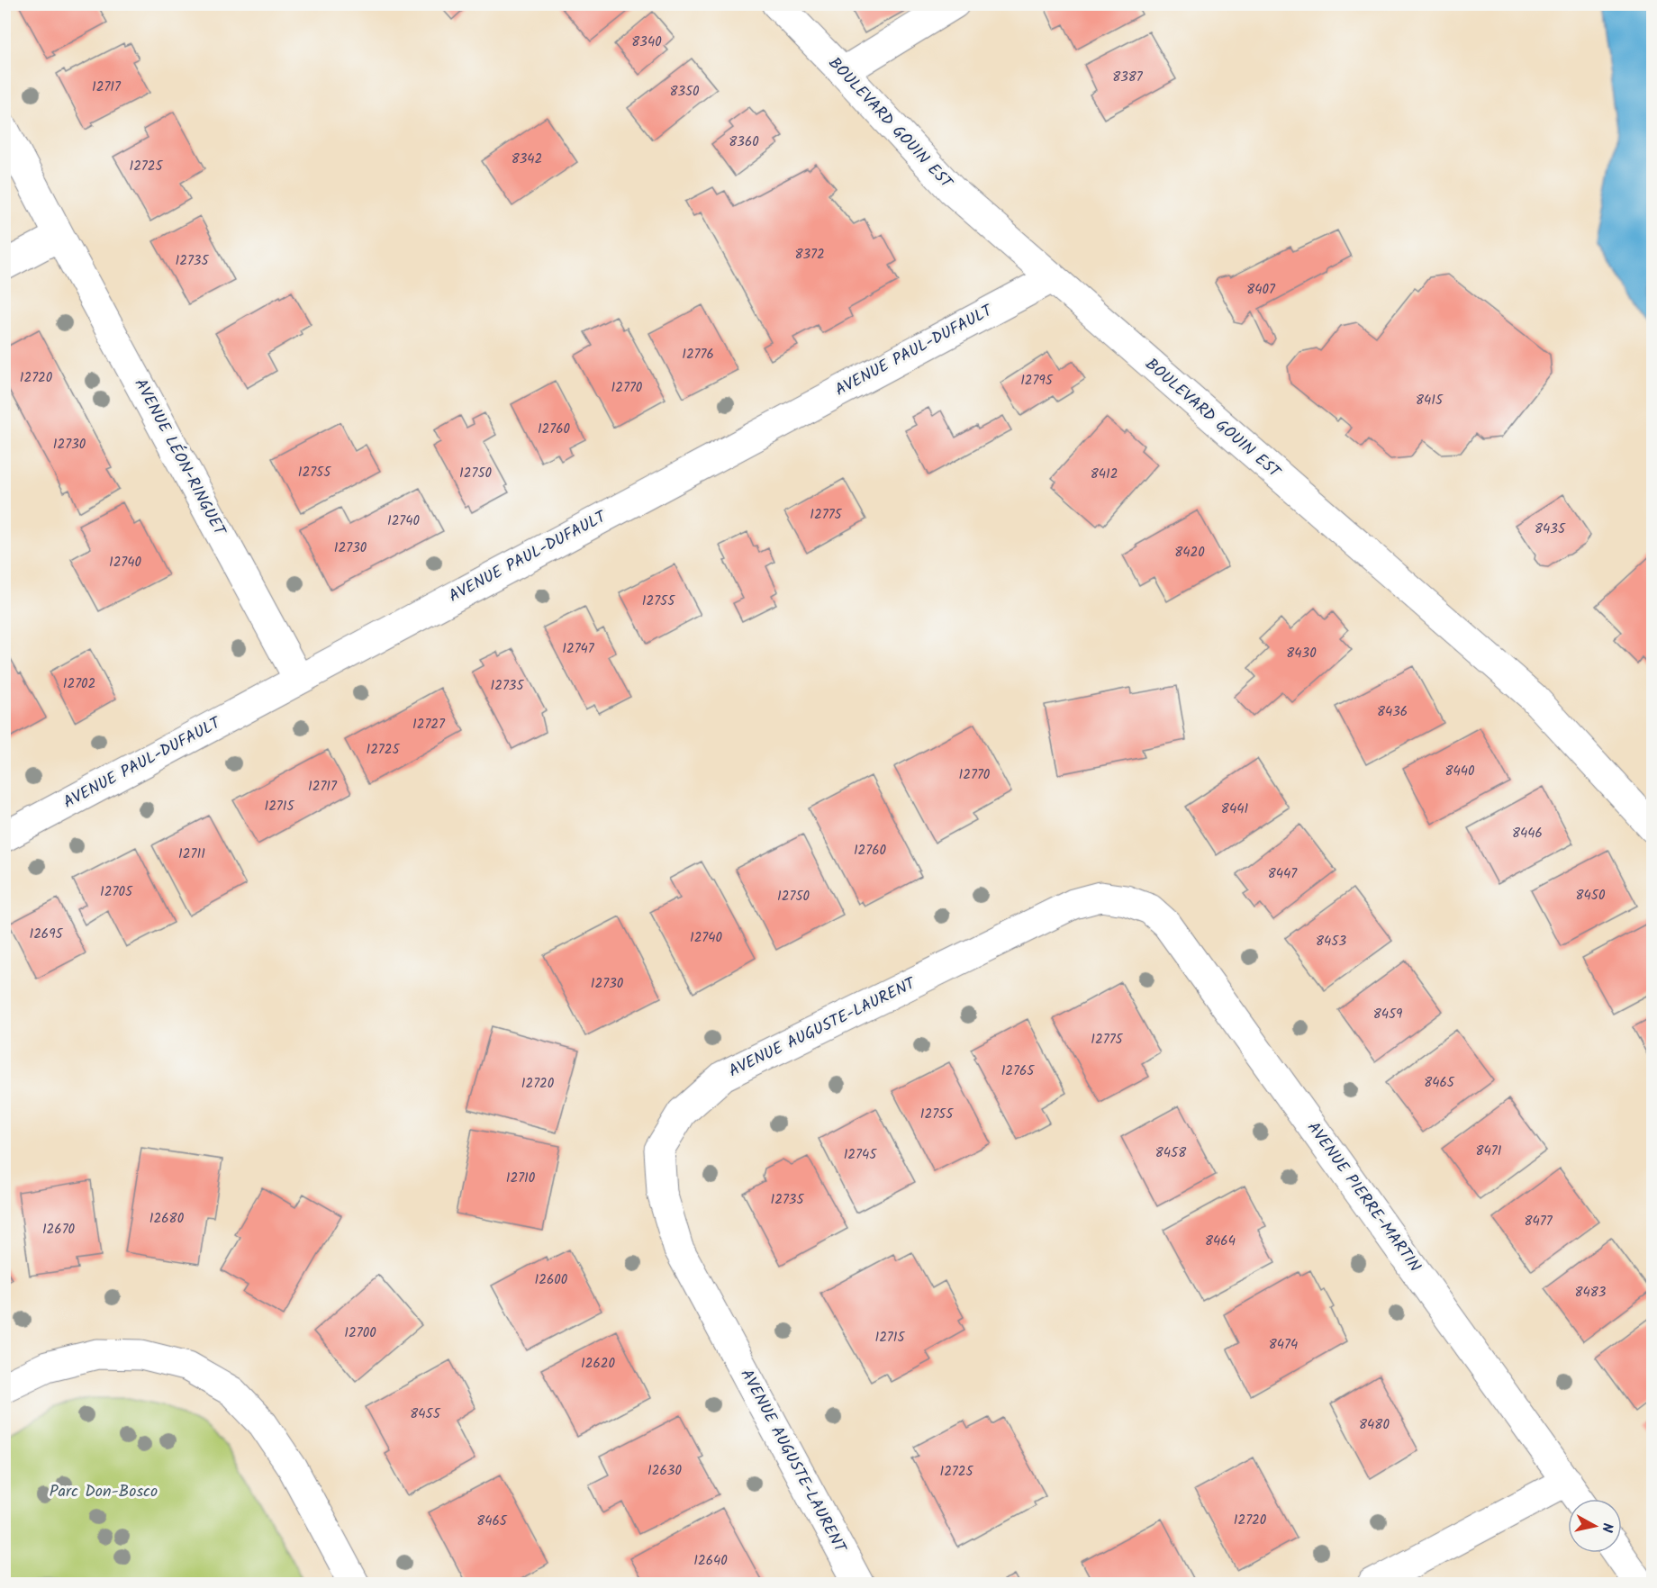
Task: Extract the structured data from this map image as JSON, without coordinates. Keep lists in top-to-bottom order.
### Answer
{
  "streets": {
    "street": [
      "BOULEVARD GOUIN EST",
      "AVENUE PAUL-DUFAULT",
      "AVENUE LÉON-RINGUET",
      "AVENUE AUGUSTE-LAURENT",
      "AVENUE PIERRE-MARTIN"
    ]
  },
  "crossings": [
    ["BOULEVARD GOUIN EST", "AVENUE PAUL-DUFAULT"],
    ["AVENUE PAUL-DUFAULT", "AVENUE LÉON-RINGUET"],
    ["AVENUE AUGUSTE-LAURENT", "AVENUE PIERRE-MARTIN"]
  ],
  "parks": ["Parc Don-Bosco"],
  "house_numbers": [
    "8340",
    "8387",
    "12717",
    "8350",
    "8360",
    "8342",
    "12725",
    "8372",
    "12735",
    "8407",
    "12776",
    "12720",
    "12795",
    "12770",
    "8415",
    "12760",
    "12730",
    "12755",
    "12750",
    "8412",
    "12775",
    "12740",
    "8435",
    "12730",
    "8420",
    "12740",
    "12755",
    "12747",
    "8430",
    "12702",
    "12735",
    "8436",
    "12727",
    "12725",
    "8440",
    "12770",
    "12717",
    "12715",
    "8441",
    "8446",
    "12760",
    "12711",
    "8447",
    "12705",
    "8450",
    "12750",
    "12695",
    "12740",
    "8453",
    "12730",
    "8459",
    "12775",
    "12765",
    "8465",
    "12720",
    "12755",
    "8471",
    "8458",
    "12745",
    "12710",
    "12735",
    "12680",
    "8477",
    "12670",
    "8464",
    "12600",
    "8483",
    "12700",
    "12715",
    "8474",
    "12620",
    "8455",
    "8480",
    "12630",
    "12725",
    "12720",
    "8465",
    "12640"
  ],
  "north": "right"
}
